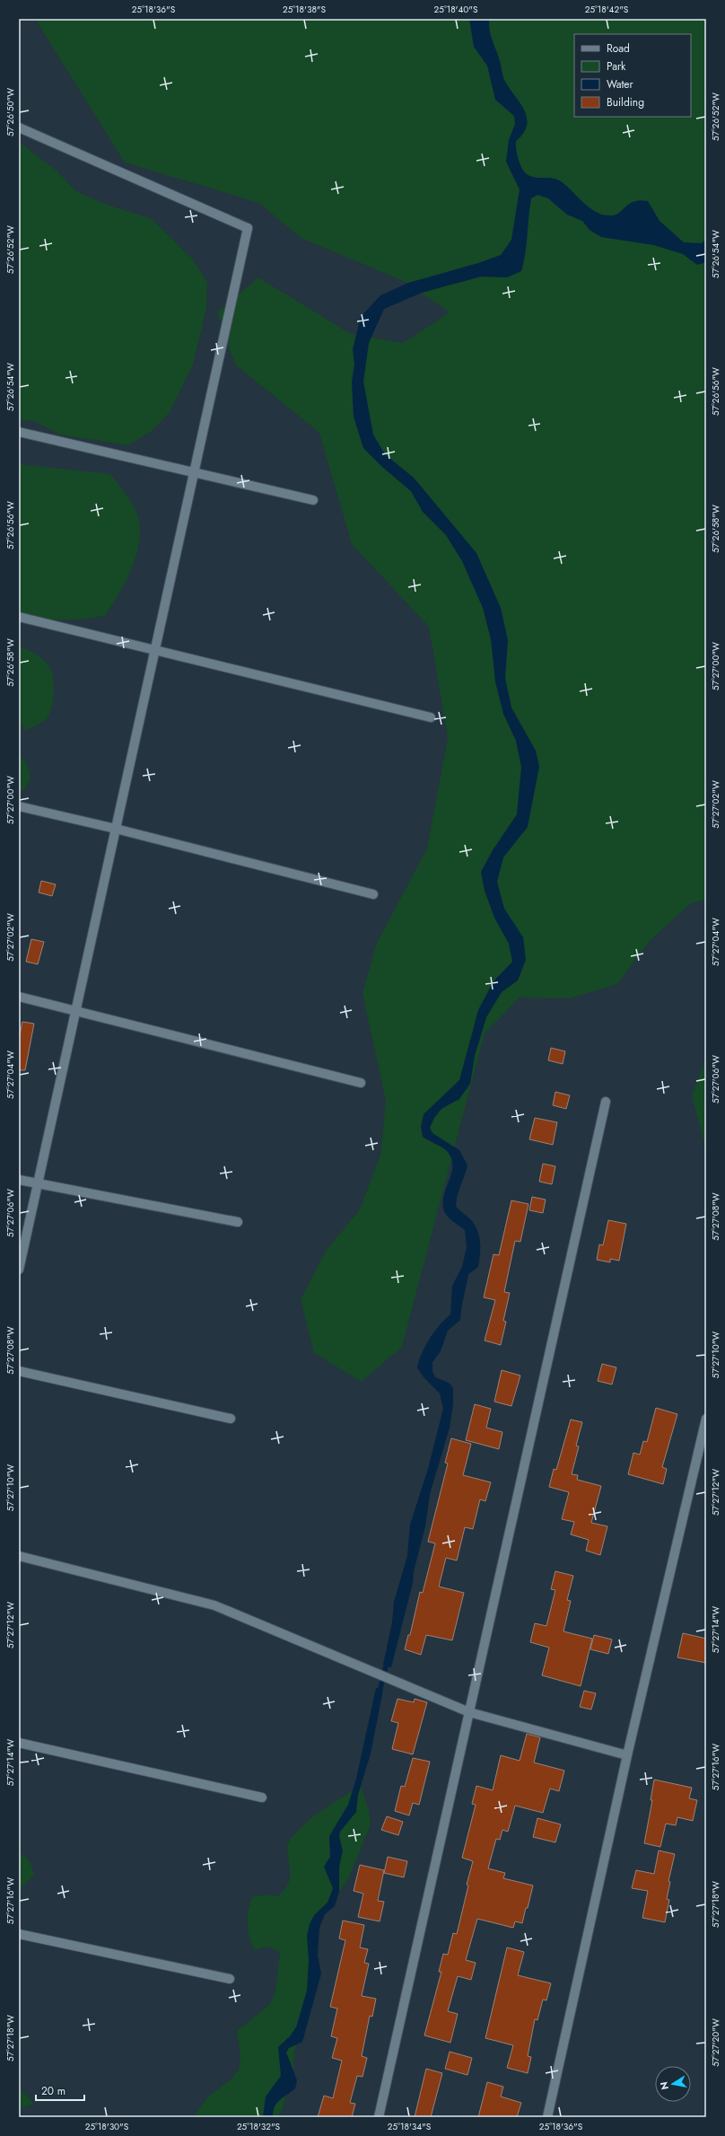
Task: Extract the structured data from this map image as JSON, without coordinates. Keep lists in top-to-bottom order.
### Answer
{
  "legend": [
    "Road",
    "Park",
    "Water",
    "Building"
  ],
  "scale_bar": "20 m",
  "north": "left",
  "coordinates": [
    "25°18'36\"S",
    "25°18'38\"S",
    "25°18'40\"S",
    "25°18'42\"S",
    "57°26'50\"W",
    "57°26'52\"W",
    "57°26'54\"W",
    "57°26'56\"W",
    "57°26'58\"W",
    "57°27'00\"W",
    "57°27'02\"W",
    "57°27'04\"W",
    "57°27'06\"W",
    "57°27'08\"W",
    "57°27'10\"W",
    "57°27'12\"W",
    "57°27'14\"W",
    "57°27'16\"W",
    "57°27'18\"W",
    "57°27'20\"W",
    "25°18'30\"S",
    "25°18'32\"S",
    "25°18'34\"S"
  ]
}
